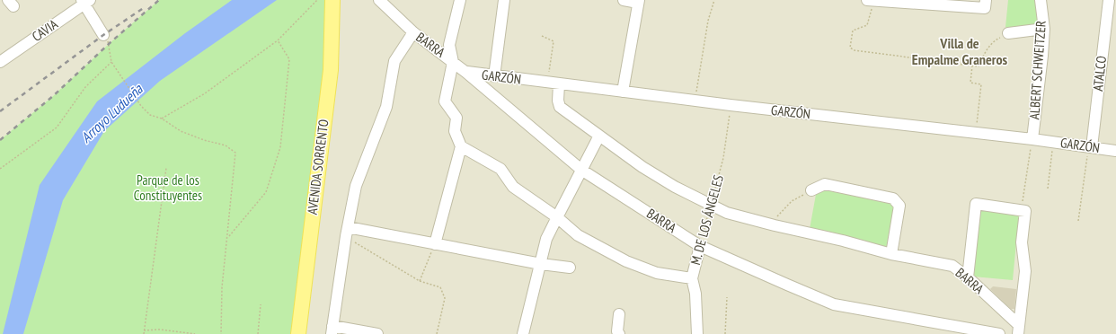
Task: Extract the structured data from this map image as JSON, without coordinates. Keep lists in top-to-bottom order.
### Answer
{
  "streets": {
    "main road": ["AVENIDA SORRENTO"],
    "street": [
      "CAVIA",
      "BARRA",
      "ALBERT SCHWEITZER",
      "ATALCO",
      "GARZÓN",
      "M. DE LOS ÁNGELES"
    ]
  },
  "crossings": [
    ["BARRA", "GARZÓN"],
    ["BARRA", "M. DE LOS ÁNGELES"],
    ["ALBERT SCHWEITZER", "GARZÓN"],
    ["ATALCO", "GARZÓN"],
    ["GARZÓN", "M. DE LOS ÁNGELES"]
  ],
  "districts": ["Villa de Empalme Graneros"],
  "water": ["Arroyo Ludueña"],
  "parks": ["Parque de los Constituyentes"]
}
